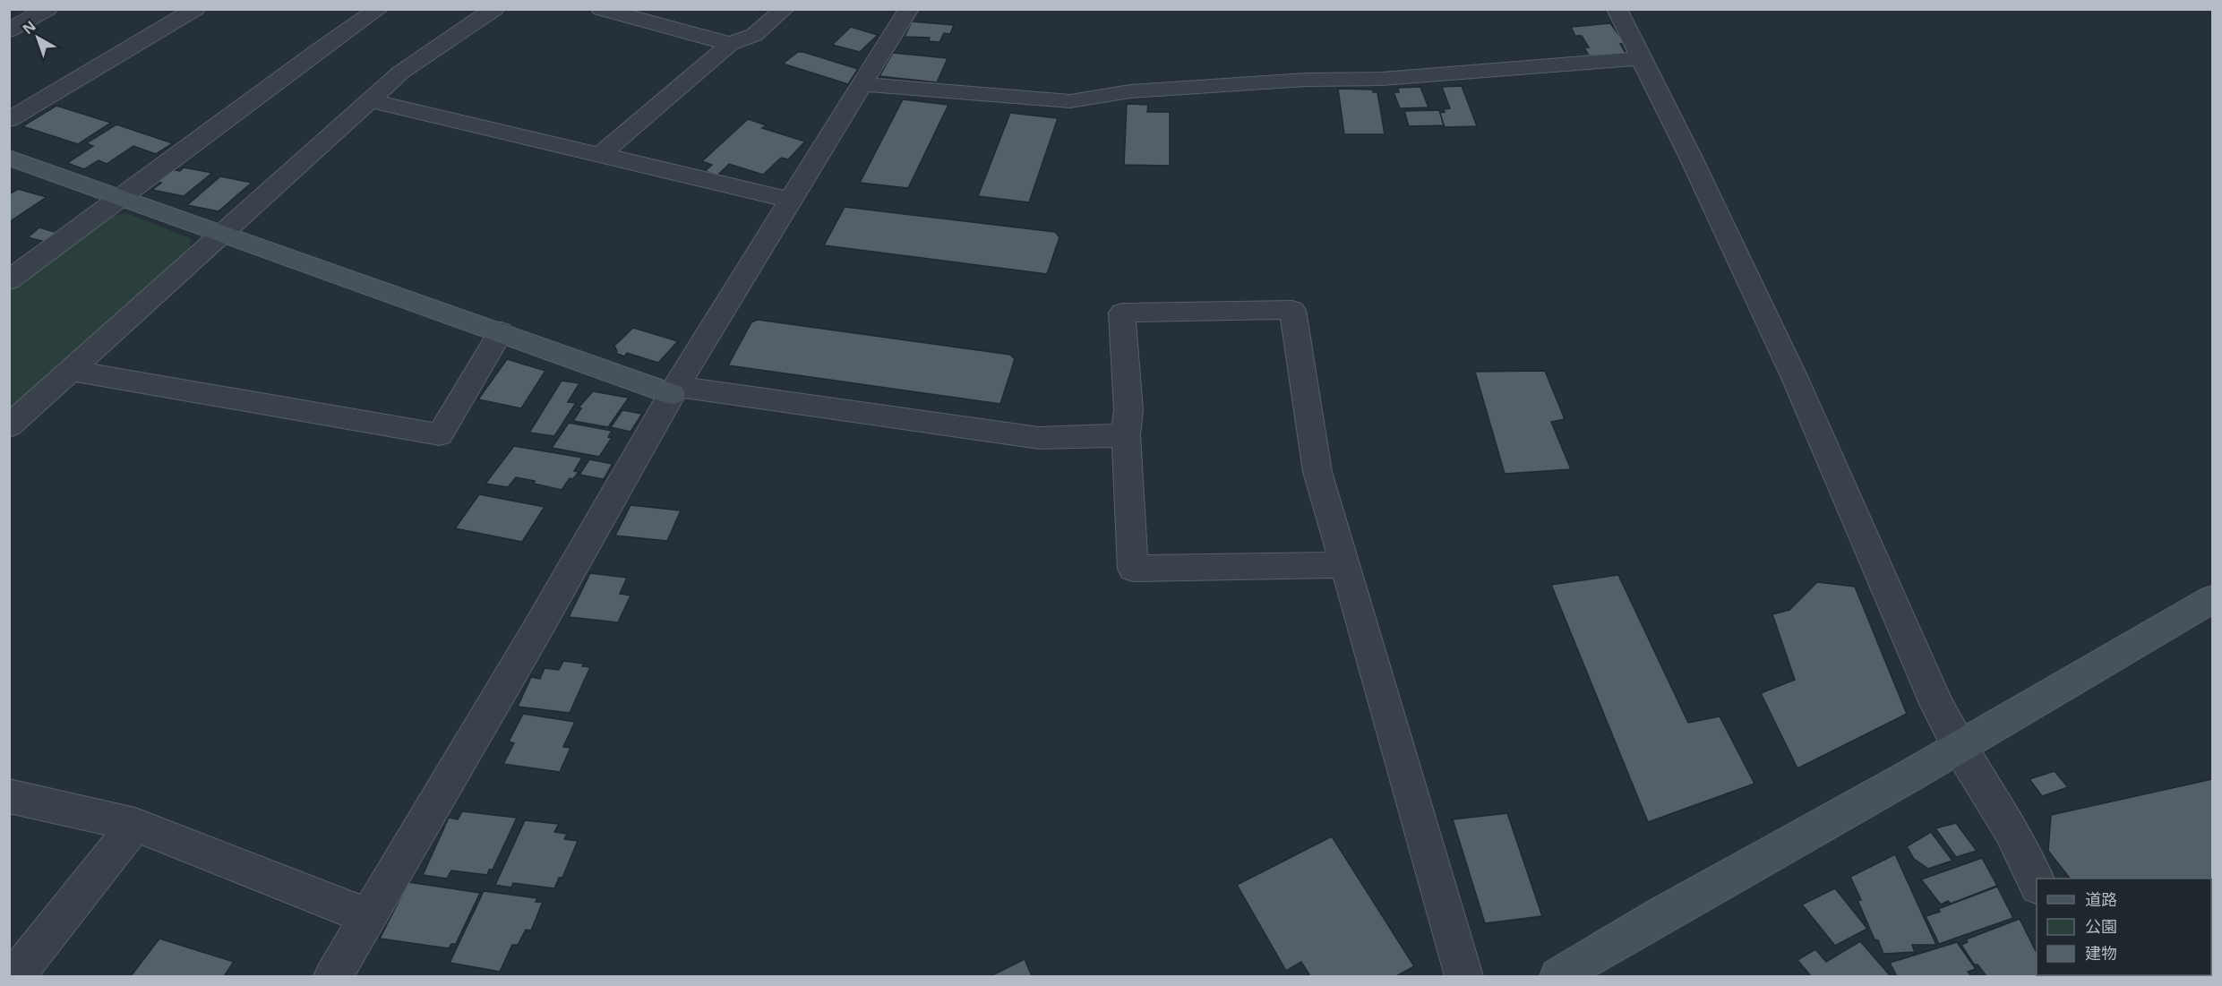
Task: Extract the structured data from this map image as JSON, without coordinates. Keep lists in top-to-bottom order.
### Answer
{
  "legend": ["道路", "公園", "建物"],
  "north": "top left"
}
